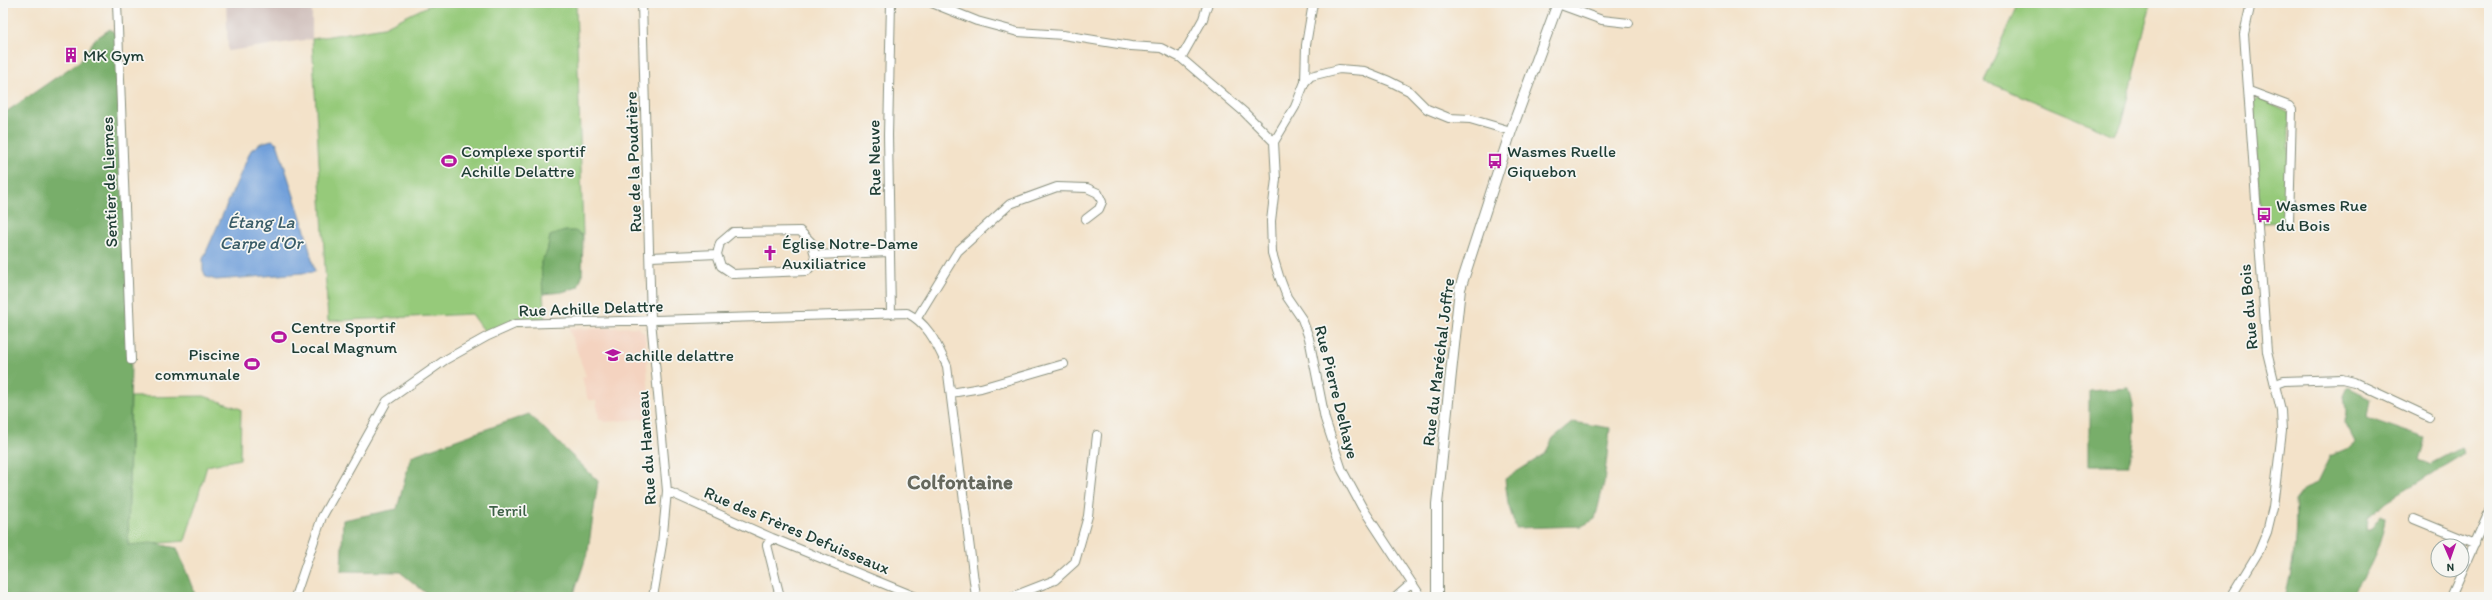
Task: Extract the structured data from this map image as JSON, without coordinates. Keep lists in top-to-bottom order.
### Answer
{
  "streets": {
    "street": [
      "Rue Neuve",
      "Rue de la Poudrière",
      "Sentier de Liernes",
      "Rue du Bois",
      "Rue Achille Delattre",
      "Rue du Maréchal Joffre",
      "Rue Pierre Delhaye",
      "Rue du Hameau",
      "Rue des Frères Defuisseaux"
    ]
  },
  "crossings": [
    ["Rue Neuve", "Rue Achille Delattre"],
    ["Rue de la Poudrière", "Rue Achille Delattre"],
    ["Rue de la Poudrière", "Rue du Hameau"],
    ["Rue Achille Delattre", "Rue du Hameau"],
    ["Rue du Hameau", "Rue des Frères Defuisseaux"]
  ],
  "districts": ["Colfontaine"],
  "water": ["Étang La Carpe d'Or"],
  "parks": ["Terril"],
  "places": {
    "building": ["MK Gym"],
    "sports": ["Complexe sportif Achille Delattre", "Centre Sportif Local Magnum", "Piscine communale"],
    "bus stop": ["Wasmes Ruelle Giquebon", "Wasmes Rue du Bois"],
    "church": ["Église Notre-Dame Auxiliatrice"],
    "school or university": ["achille delattre"]
  },
  "north": "bottom"
}
